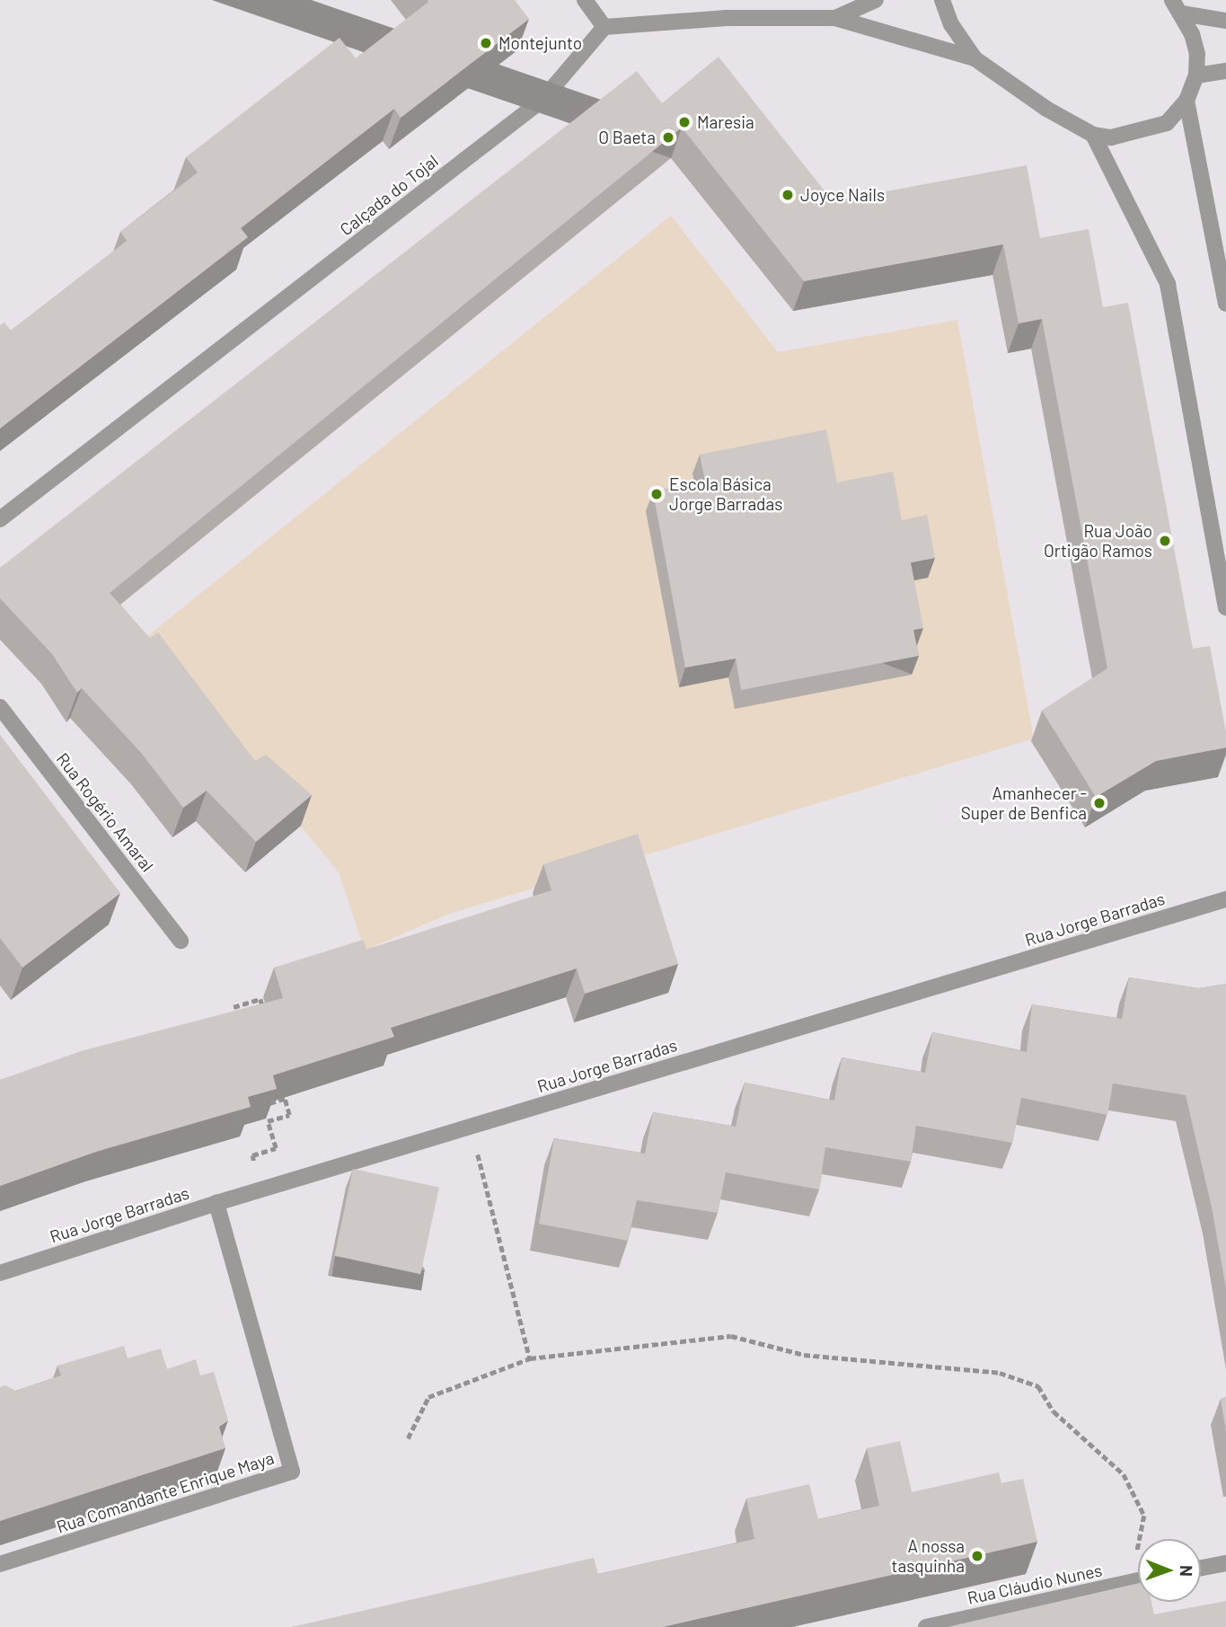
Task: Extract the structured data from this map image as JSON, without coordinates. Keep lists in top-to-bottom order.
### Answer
{
  "streets": {
    "street": [
      "Calçada do Tojal",
      "Rua Rogério Amaral",
      "Rua Jorge Barradas",
      "Rua Comandante Enrique Maya",
      "Rua Cláudio Nunes"
    ]
  },
  "crossings": [
    ["Rua Jorge Barradas", "Rua Comandante Enrique Maya"]
  ],
  "places": [
    "Montejunto",
    "Maresia",
    "O Baeta",
    "Joyce Nails",
    "Escola Básica Jorge Barradas",
    "Rua João Ortigão Ramos",
    "Amanhecer - Super de Benfica",
    "A nossa tasquinha"
  ],
  "north": "right"
}
